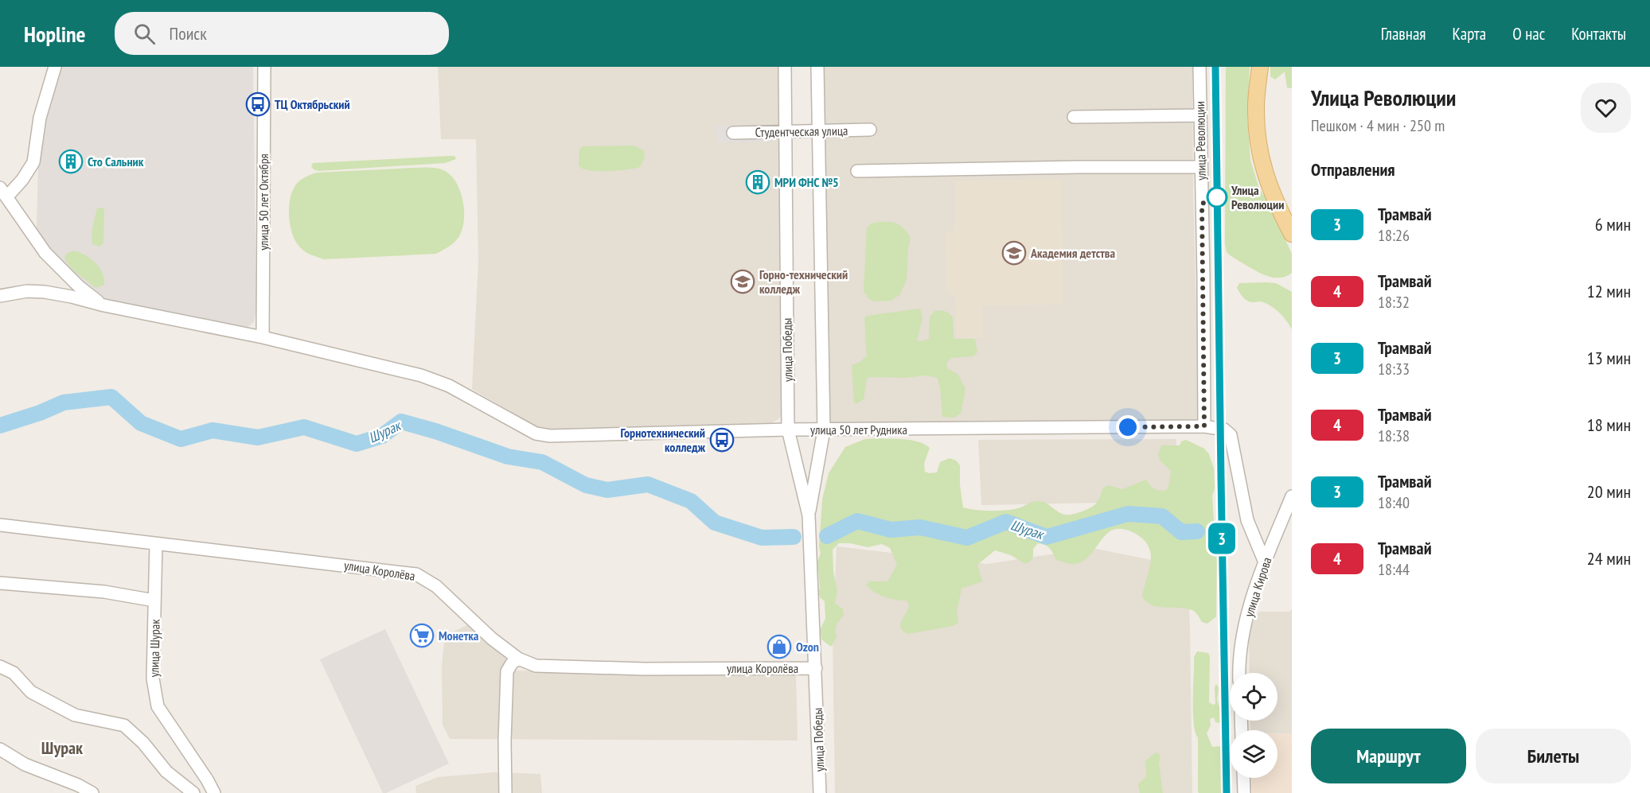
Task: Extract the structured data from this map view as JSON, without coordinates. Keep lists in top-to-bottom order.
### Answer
{
  "streets": {
    "street": [
      "Студентческая улица",
      "улица Революции",
      "улица 50 лет Октября",
      "улица Победы",
      "улица 50 лет Рудника",
      "улица Королёва",
      "улица Кирова",
      "улица Шурак"
    ]
  },
  "crossings": [
    ["Студентческая улица", "улица Победы"],
    ["улица Революции", "улица 50 лет Рудника"],
    ["улица 50 лет Октября", "улица 50 лет Рудника"],
    ["улица Победы", "улица 50 лет Рудника"],
    ["улица Победы", "улица Королёва"],
    ["улица Королёва", "улица Шурак"]
  ],
  "districts": ["Шурак"],
  "water": ["Шурак"],
  "places": {
    "bus stop": ["ТЦ Октябрьский", "Горнотехнический колледж"],
    "building": ["Сто Сальник", "МРИ ФНС №5"],
    "other": ["Улица Революции"],
    "school or university": ["Академия детства", "Горно-технический колледж"],
    "supermarket": ["Монетка"],
    "shop": ["Ozon"]
  },
  "lines": ["tram line 3"],
  "page": {
    "header": "Hopline",
    "search": "Поиск",
    "nav": [
      "Главная",
      "Карта",
      "О нас",
      "Контакты"
    ],
    "on_map": "3",
    "heading": [
      ["Улица Революции", "Пешком · 4 мин · 250 m"],
      "Отправления"
    ],
    "list": [
      {
        "mark": "3",
        "name": "Трамвай",
        "note": "18:26",
        "value": "6 мин"
      },
      {
        "mark": "4",
        "name": "Трамвай",
        "note": "18:32",
        "value": "12 мин"
      },
      {
        "mark": "3",
        "name": "Трамвай",
        "note": "18:33",
        "value": "13 мин"
      },
      {
        "mark": "4",
        "name": "Трамвай",
        "note": "18:38",
        "value": "18 мин"
      },
      {
        "mark": "3",
        "name": "Трамвай",
        "note": "18:40",
        "value": "20 мин"
      },
      {
        "mark": "4",
        "name": "Трамвай",
        "note": "18:44",
        "value": "24 мин"
      }
    ],
    "buttons": ["Маршрут", "Билеты"]
  }
}
